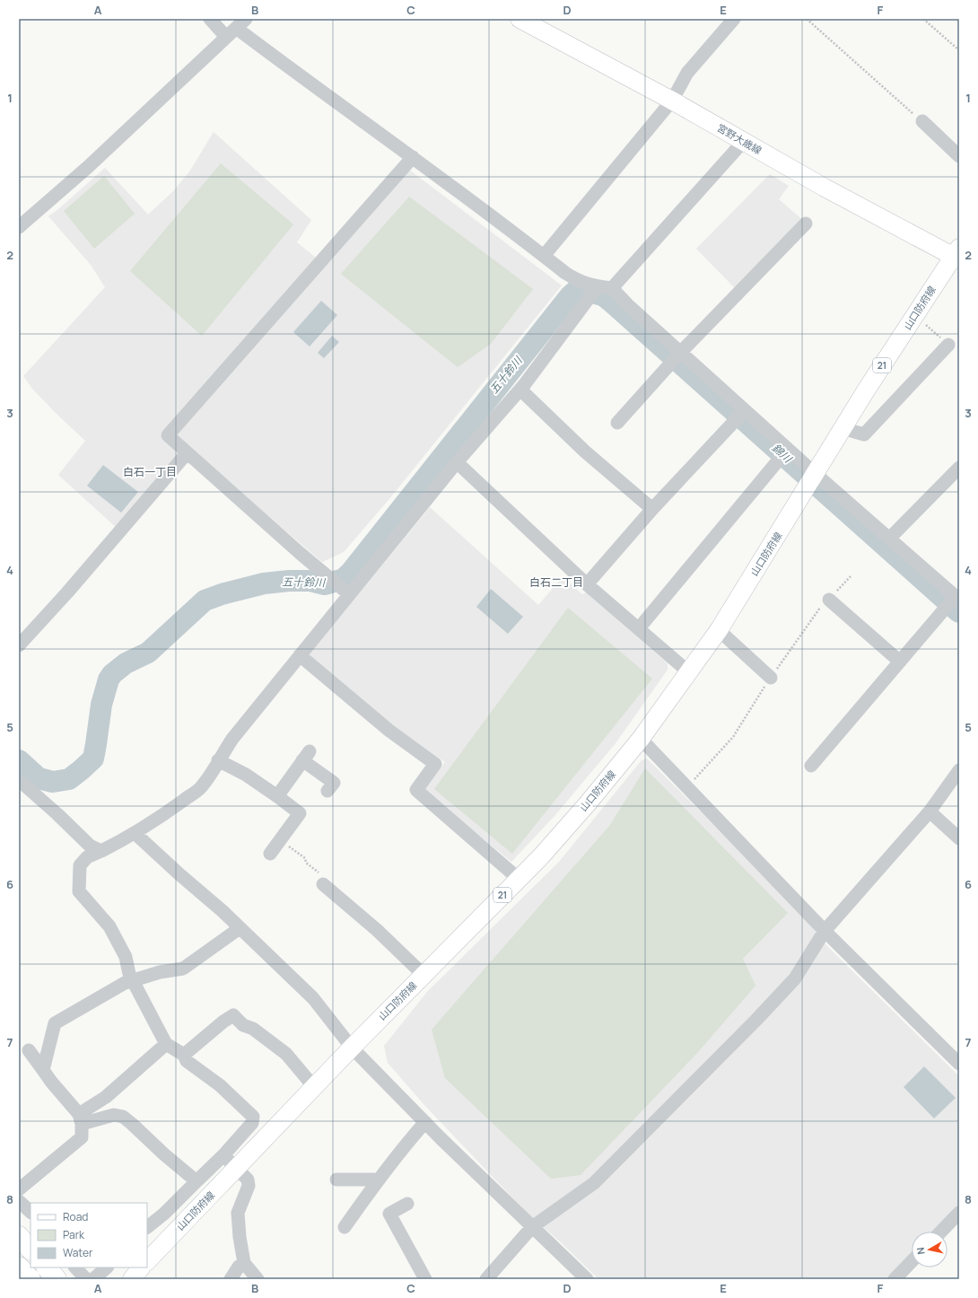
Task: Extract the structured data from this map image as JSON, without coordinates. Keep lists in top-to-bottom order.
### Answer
{
  "streets": {
    "main road": ["宮野大歳線", "山口防府線", "21"]
  },
  "crossings": [
    ["宮野大歳線", "山口防府線"]
  ],
  "districts": ["白石一丁目", "白石二丁目"],
  "water": ["五十鈴川", "錦川"],
  "legend": ["Road", "Park", "Water"],
  "north": "left",
  "grid": {
    "columns": [
      "A",
      "B",
      "C",
      "D",
      "E",
      "F"
    ],
    "rows": [
      "1",
      "2",
      "3",
      "4",
      "5",
      "6",
      "7",
      "8"
    ]
  }
}
